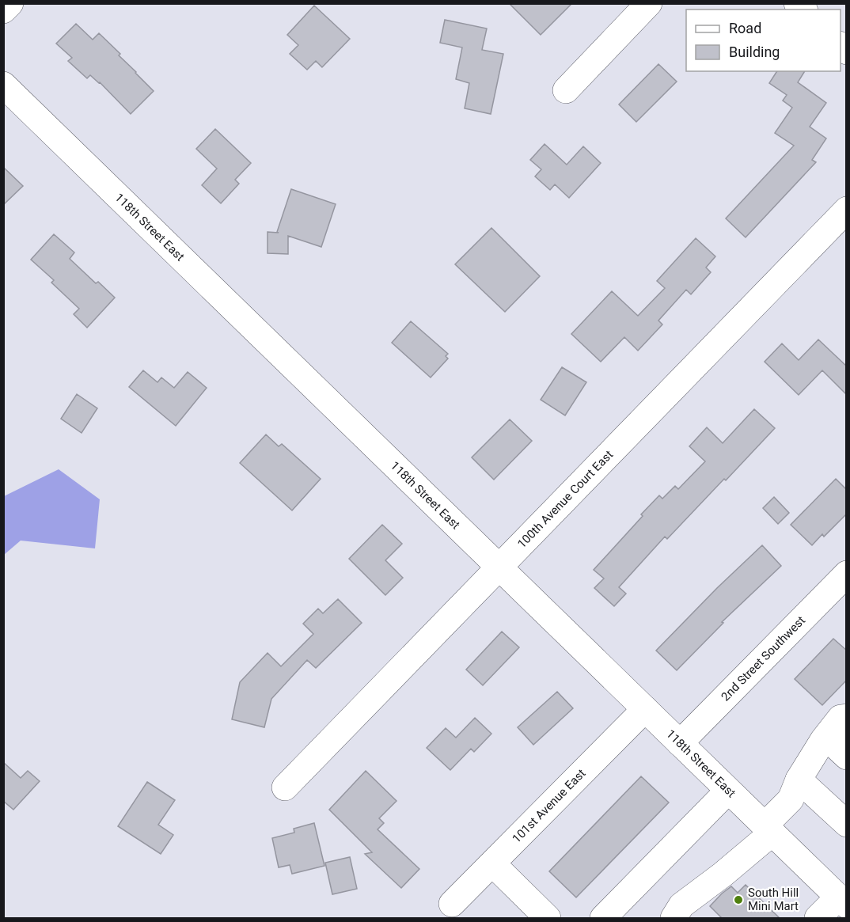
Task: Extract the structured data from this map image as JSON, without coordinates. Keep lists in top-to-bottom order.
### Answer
{
  "streets": {
    "street": [
      "118th Street East",
      "100th Avenue Court East",
      "2nd Street Southwest",
      "101st Avenue East"
    ]
  },
  "crossings": [
    ["118th Street East", "100th Avenue Court East"],
    ["118th Street East", "2nd Street Southwest"],
    ["118th Street East", "101st Avenue East"]
  ],
  "places": ["South Hill Mini Mart"],
  "legend": ["Road", "Building"]
}
